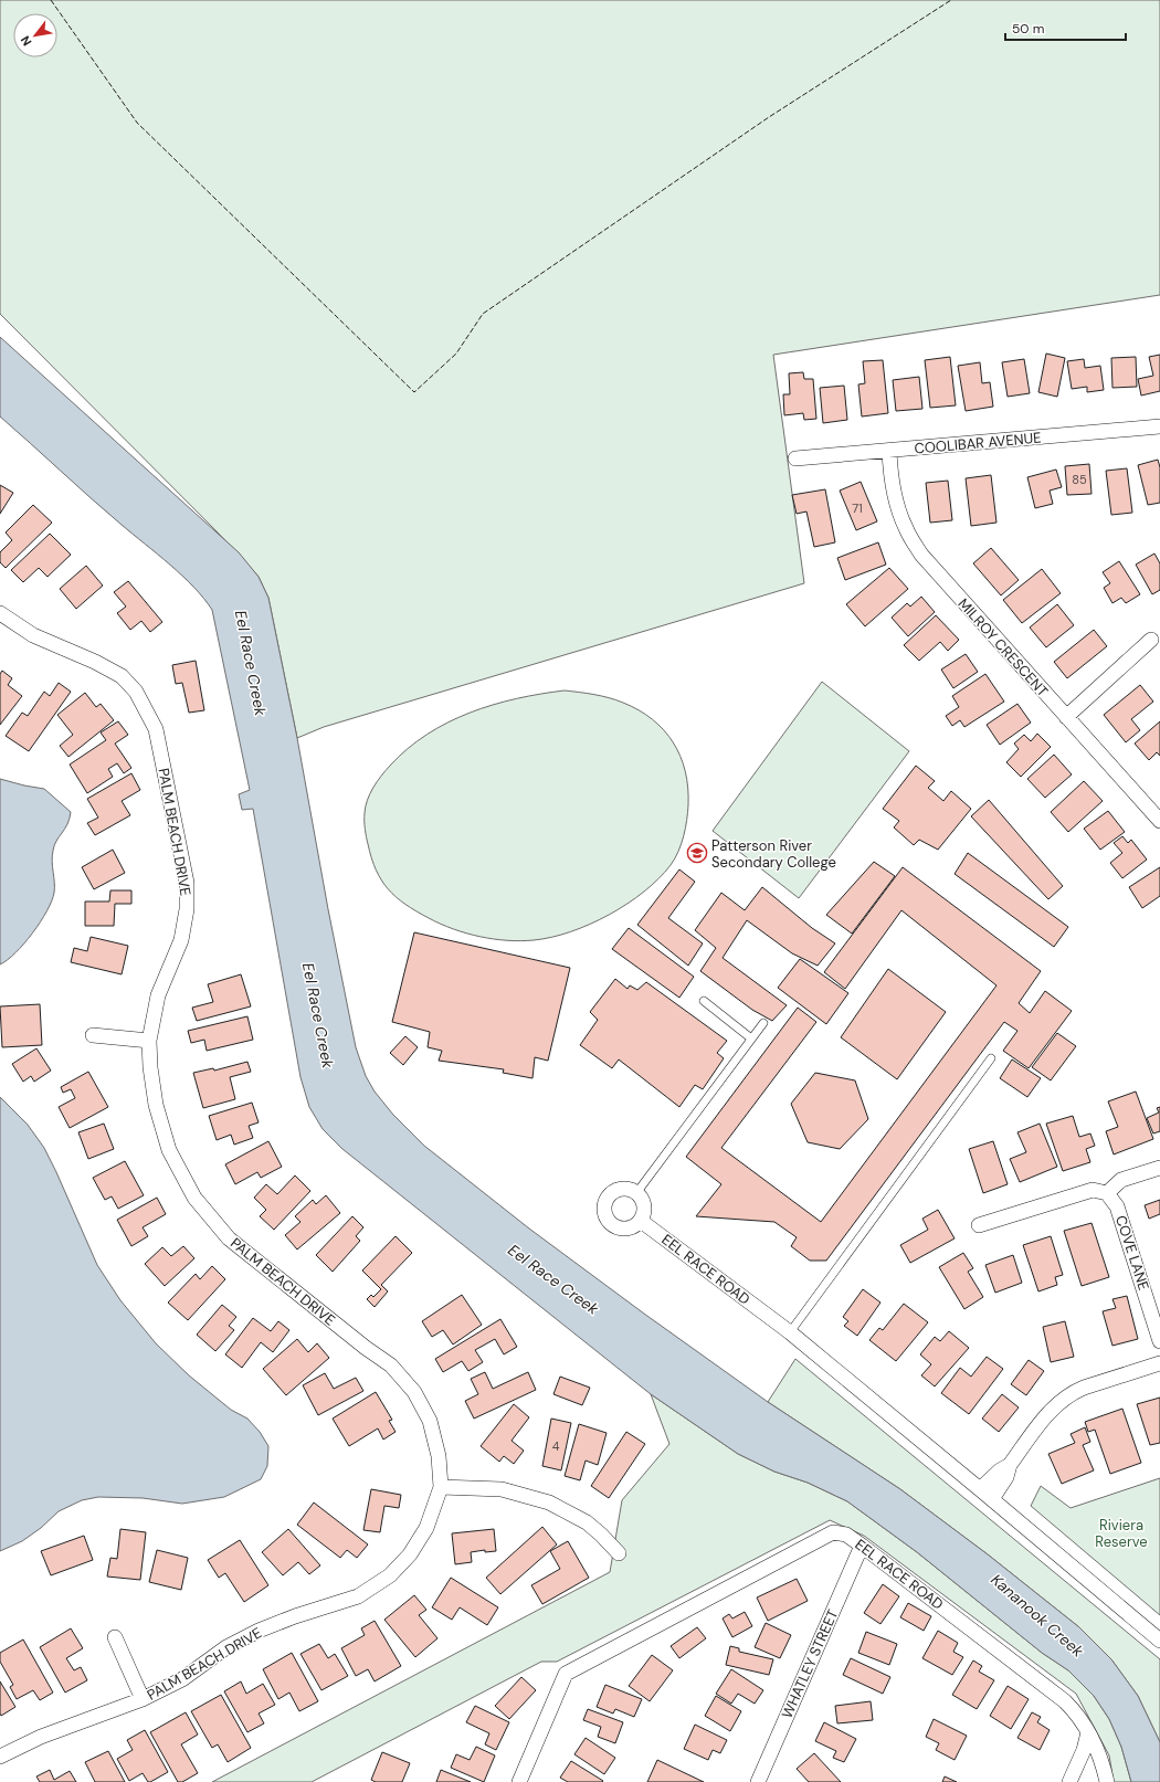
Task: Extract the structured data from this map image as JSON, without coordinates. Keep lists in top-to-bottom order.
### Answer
{
  "streets": {
    "street": [
      "COOLIBAR AVENUE",
      "MILROY CRESCENT",
      "PALM BEACH DRIVE",
      "COVE LANE",
      "EEL RACE ROAD",
      "WHATLEY STREET"
    ]
  },
  "crossings": [
    ["COOLIBAR AVENUE", "MILROY CRESCENT"],
    ["EEL RACE ROAD", "WHATLEY STREET"]
  ],
  "water": ["Eel Race Creek", "Kananook Creek"],
  "parks": ["Riviera Reserve"],
  "places": {
    "school or university": ["Patterson River Secondary College"]
  },
  "house_numbers": ["85", "71", "4"],
  "scale_bar": "50 m",
  "north": "bottom left"
}
